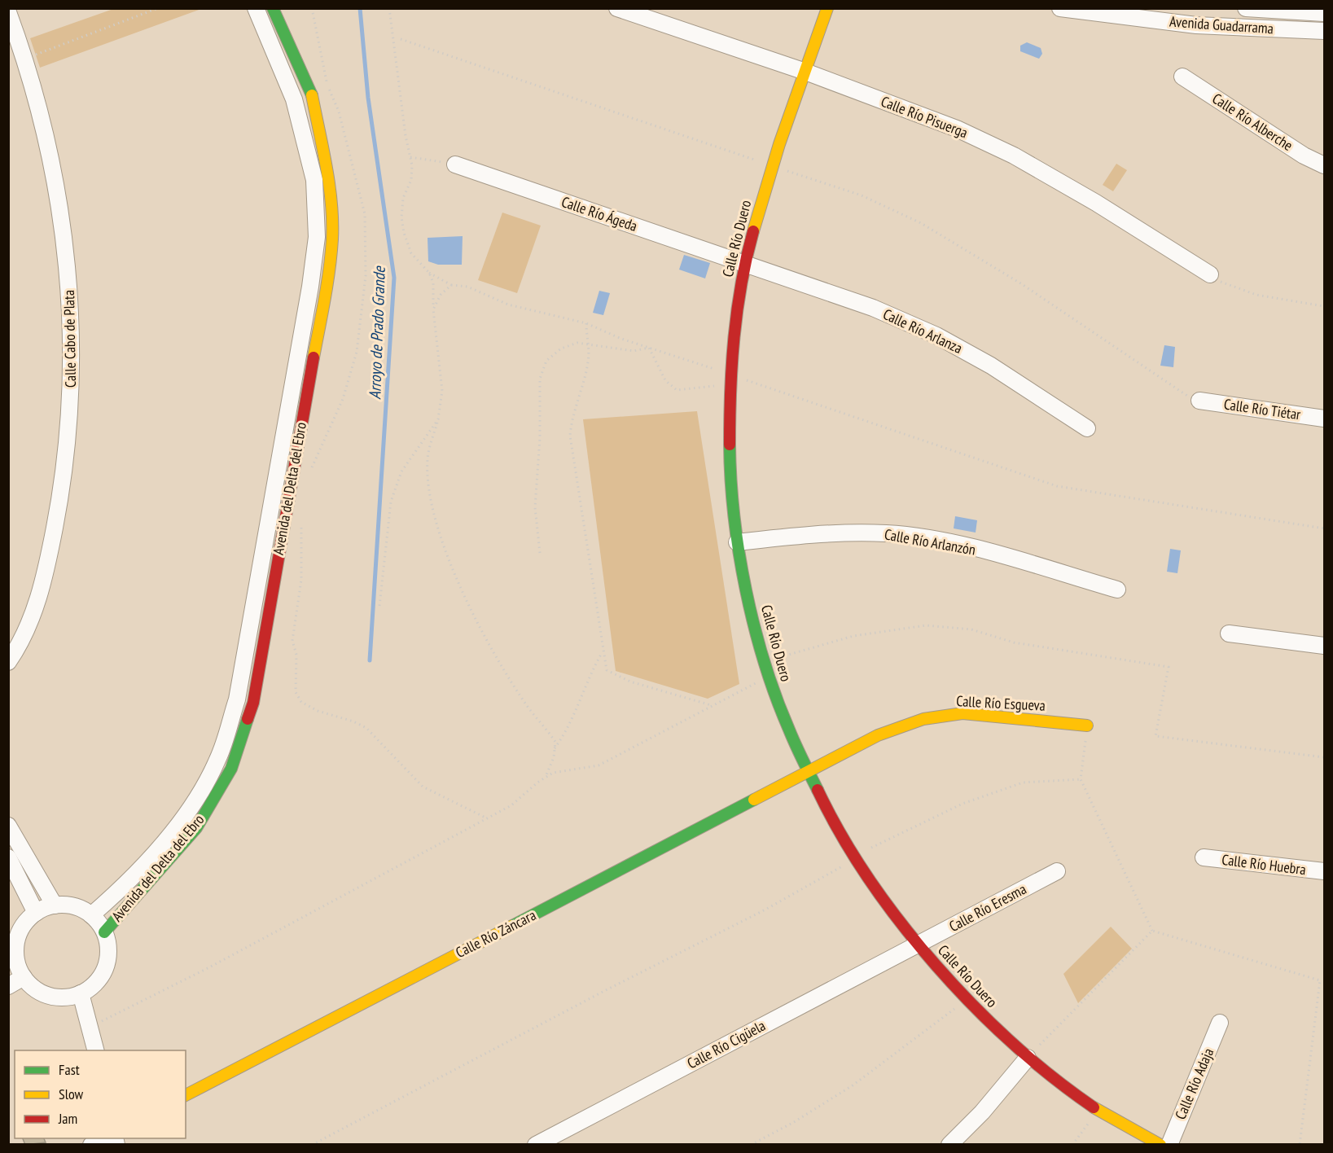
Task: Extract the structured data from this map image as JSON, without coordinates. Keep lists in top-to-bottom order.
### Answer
{
  "streets": {
    "street": [
      "Avenida Guadarrama",
      "Calle Río Pisuerga",
      "Calle Río Alberche",
      "Calle Río Ágeda",
      "Calle Río Duero",
      "Calle Río Arlanza",
      "Calle Cabo de Plata",
      "Calle Río Tiétar",
      "Avenida del Delta del Ebro",
      "Calle Río Arlanzón",
      "Calle Río Esgueva",
      "Calle Río Huebra",
      "Calle Río Eresma",
      "Calle Río Záncara",
      "Calle Río Cigüela",
      "Calle Río Adaja"
    ]
  },
  "crossings": [
    ["Calle Río Pisuerga", "Calle Río Duero"],
    ["Calle Río Ágeda", "Calle Río Duero"],
    ["Calle Río Ágeda", "Calle Río Arlanza"],
    ["Calle Río Duero", "Calle Río Arlanza"],
    ["Calle Río Duero", "Calle Río Arlanzón"],
    ["Calle Río Duero", "Calle Río Esgueva"],
    ["Calle Río Duero", "Calle Río Eresma"],
    ["Calle Río Duero", "Calle Río Záncara"],
    ["Calle Río Duero", "Calle Río Cigüela"],
    ["Calle Río Esgueva", "Calle Río Záncara"],
    ["Calle Río Eresma", "Calle Río Cigüela"]
  ],
  "water": ["Arroyo de Prado Grande"],
  "legend": ["Fast", "Slow", "Jam"]
}
